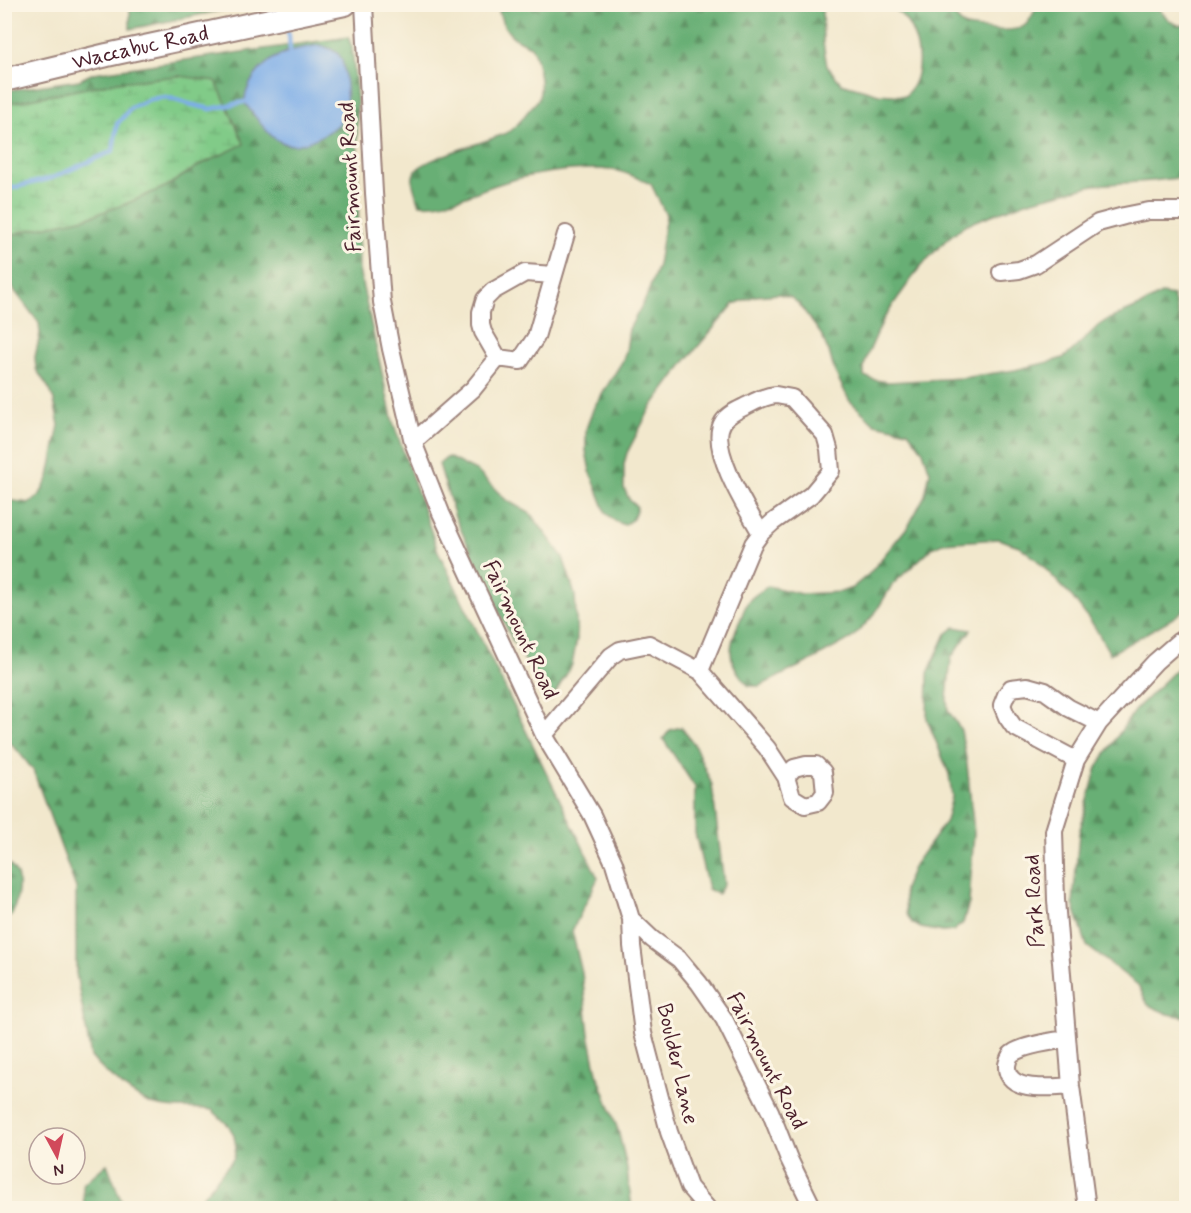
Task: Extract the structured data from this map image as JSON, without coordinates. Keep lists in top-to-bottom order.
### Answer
{
  "streets": {
    "main road": ["Waccabuc Road"],
    "street": ["Fairmount Road", "Park Road", "Boulder Lane"]
  },
  "crossings": [
    ["Fairmount Road", "Boulder Lane"]
  ],
  "north": "bottom"
}
